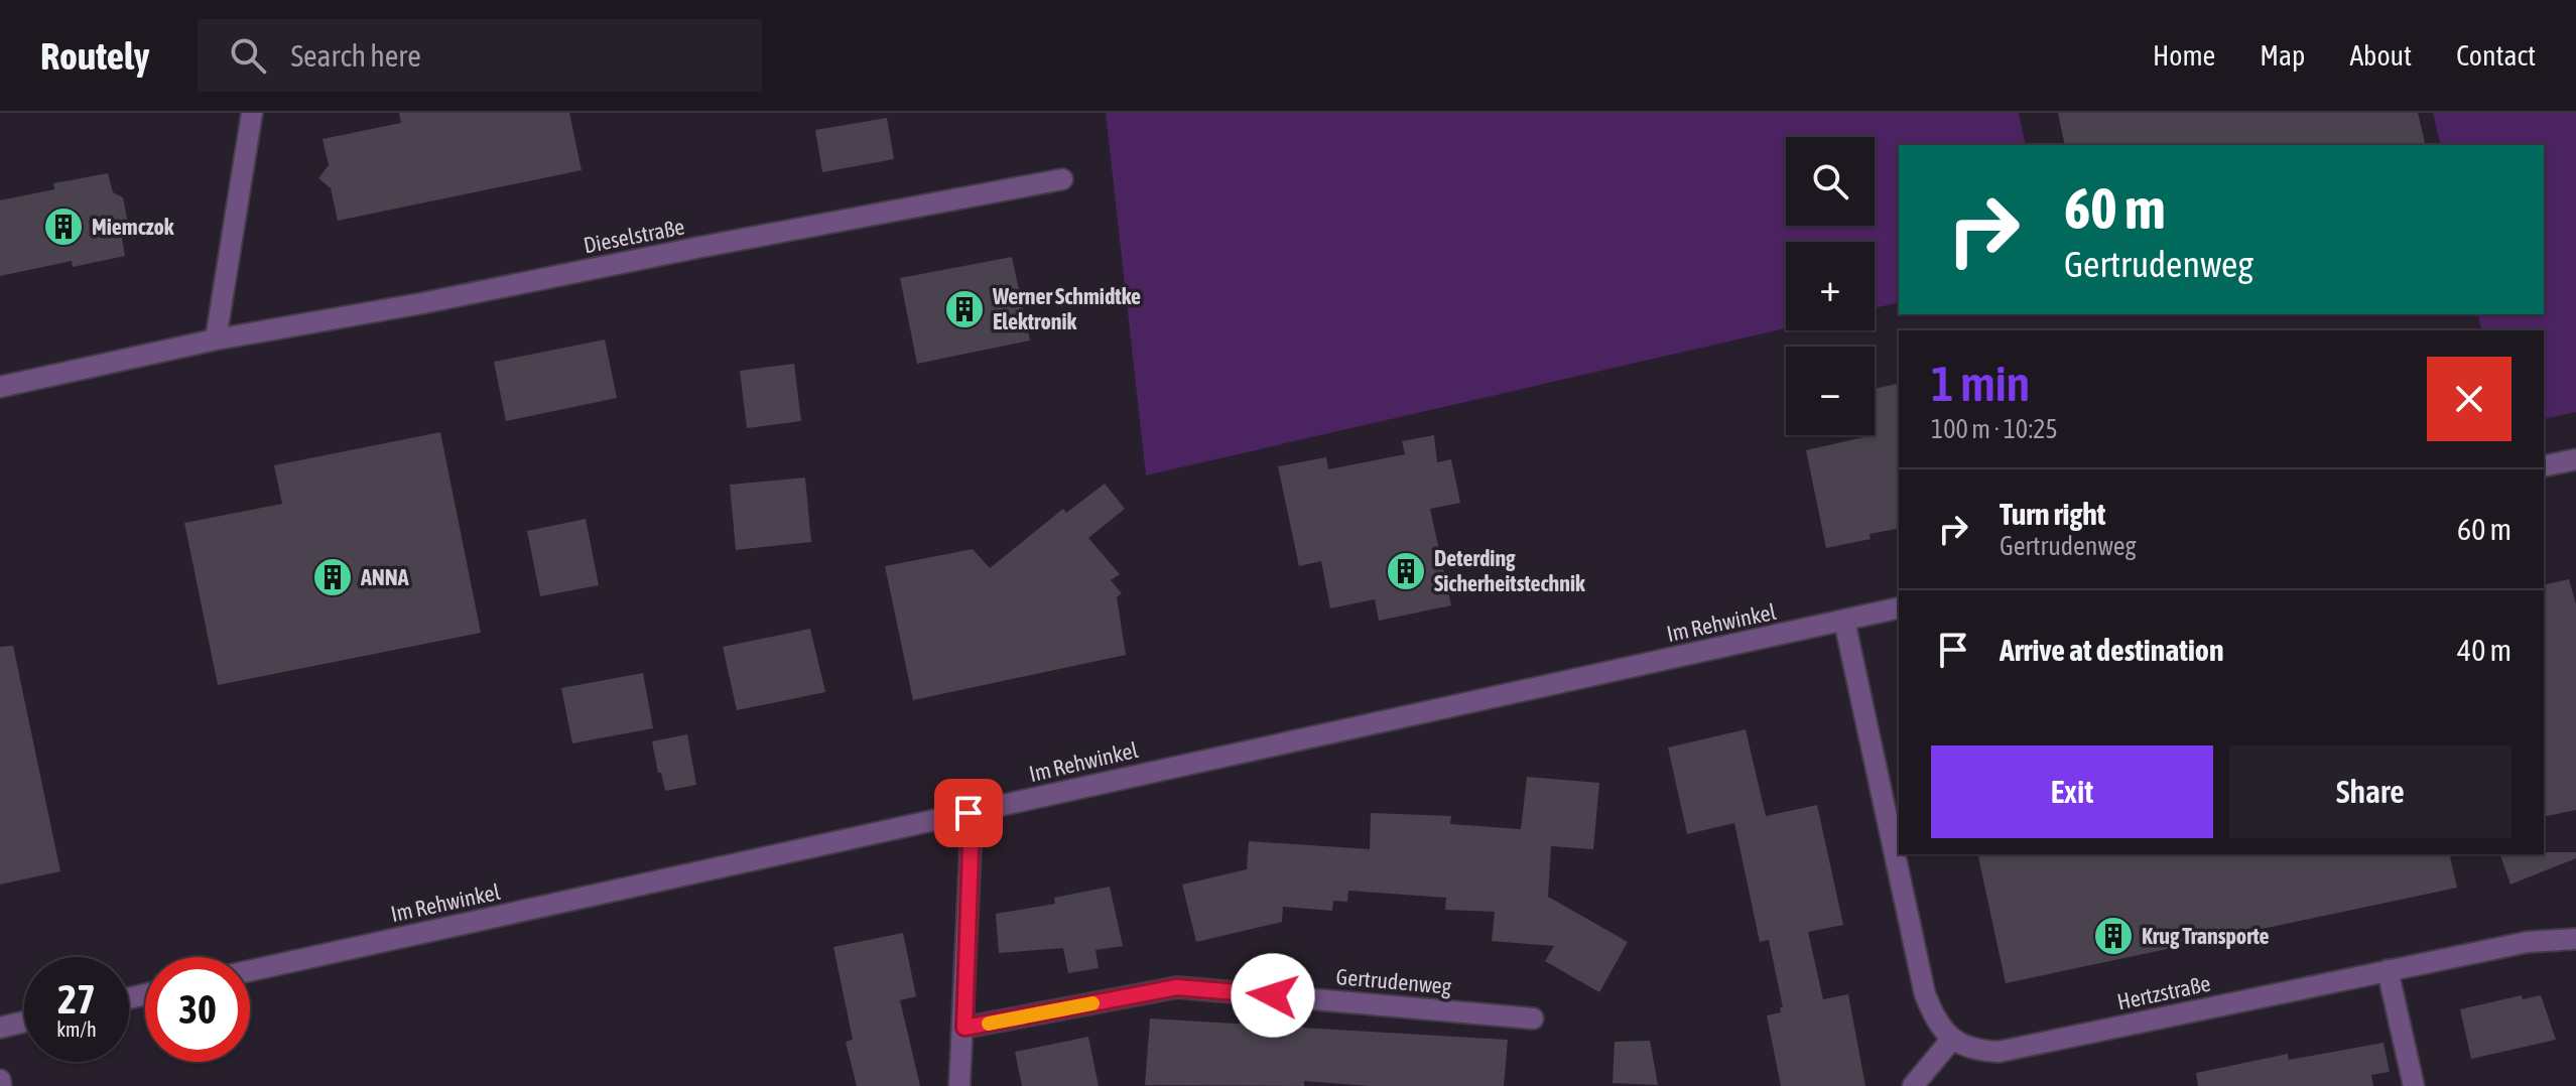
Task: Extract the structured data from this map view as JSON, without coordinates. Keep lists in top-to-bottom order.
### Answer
{
  "streets": {
    "street": [
      "Dieselstraße",
      "Im Rehwinkel",
      "Gertrudenweg",
      "Hertzstraße"
    ]
  },
  "places": {
    "building": [
      "Miemczok",
      "Werner Schmidtke Elektronik",
      "Deterding Sicherheitstechnik",
      "ANNA",
      "Krug Transporte"
    ]
  },
  "page": {
    "header": "Routely",
    "search": "Search here",
    "nav": [
      "Home",
      "Map",
      "About",
      "Contact"
    ],
    "map_buttons": ["+", "−"],
    "turn": ["60 m", "Gertrudenweg"],
    "heading": ["1 min", "100 m · 10:25"],
    "list": [
      {
        "name": "Turn right",
        "note": "Gertrudenweg",
        "value": "60 m"
      },
      {
        "name": "Arrive at destination",
        "value": "40 m"
      }
    ],
    "buttons": ["Exit", "Share"],
    "speed": "27 km/h",
    "limit": "30"
  }
}
